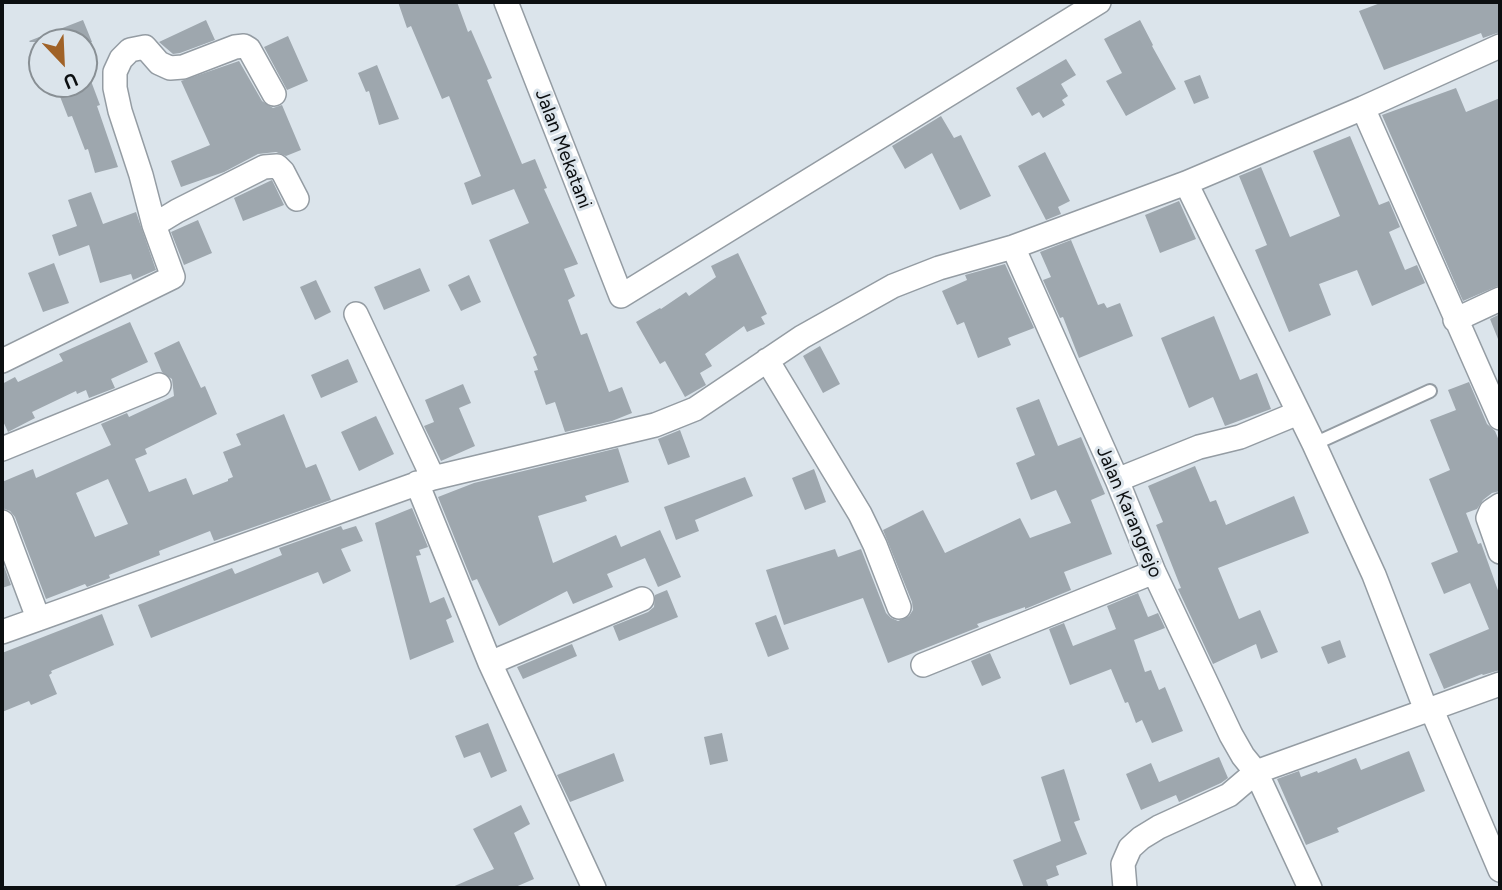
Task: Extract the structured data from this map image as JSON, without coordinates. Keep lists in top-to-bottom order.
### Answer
{
  "streets": {
    "street": ["Jalan Mekatani", "Jalan Karangrejo"]
  },
  "north": "bottom right"
}
